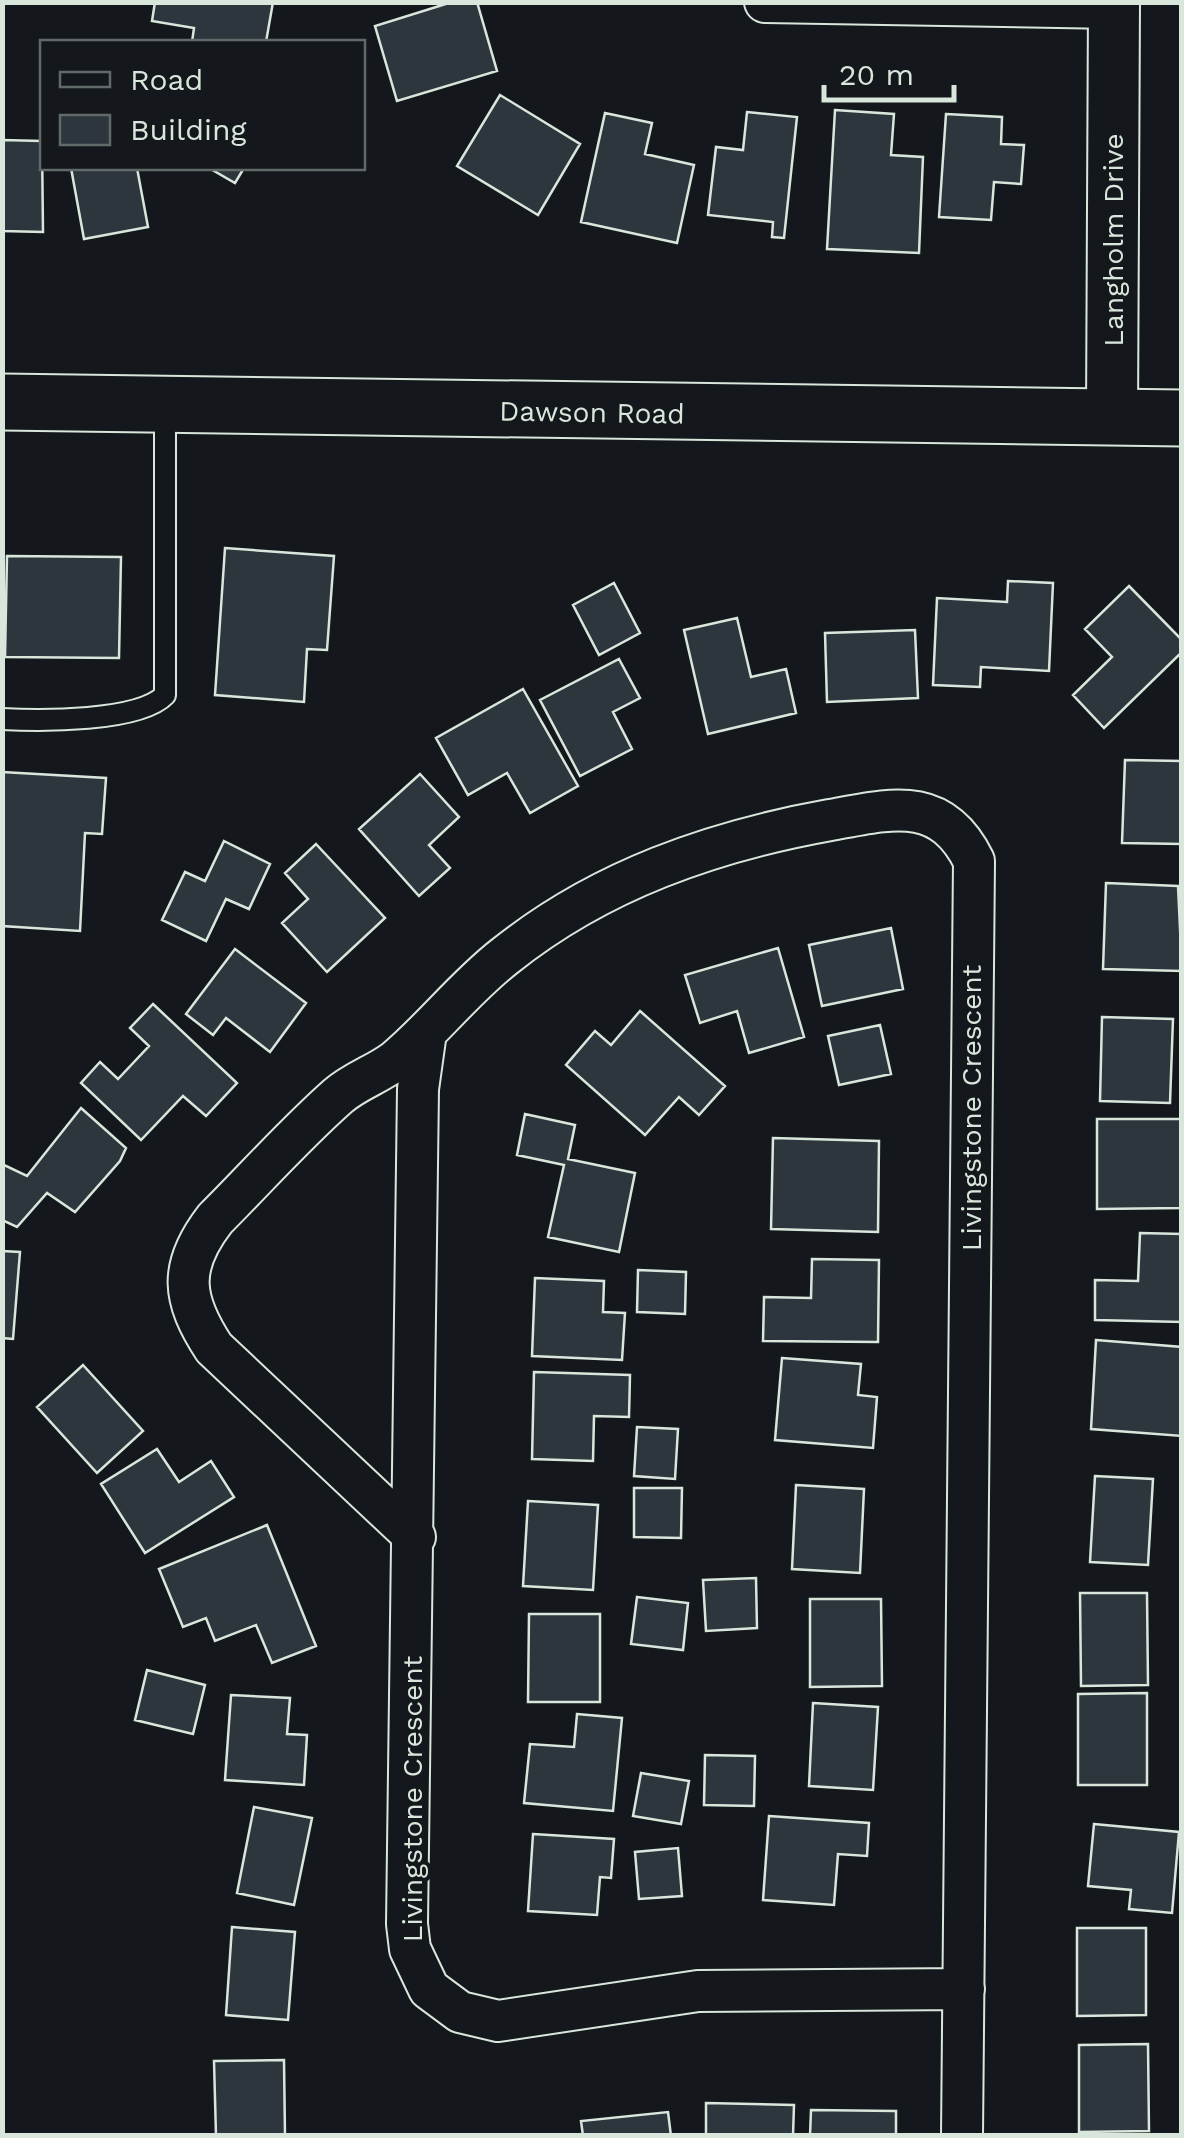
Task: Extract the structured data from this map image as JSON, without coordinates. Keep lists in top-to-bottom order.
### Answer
{
  "streets": {
    "main road": ["Dawson Road"],
    "street": ["Langholm Drive", "Livingstone Crescent"]
  },
  "crossings": [
    ["Langholm Drive", "Dawson Road"]
  ],
  "legend": ["Road", "Building"],
  "scale_bar": "20 m"
}
